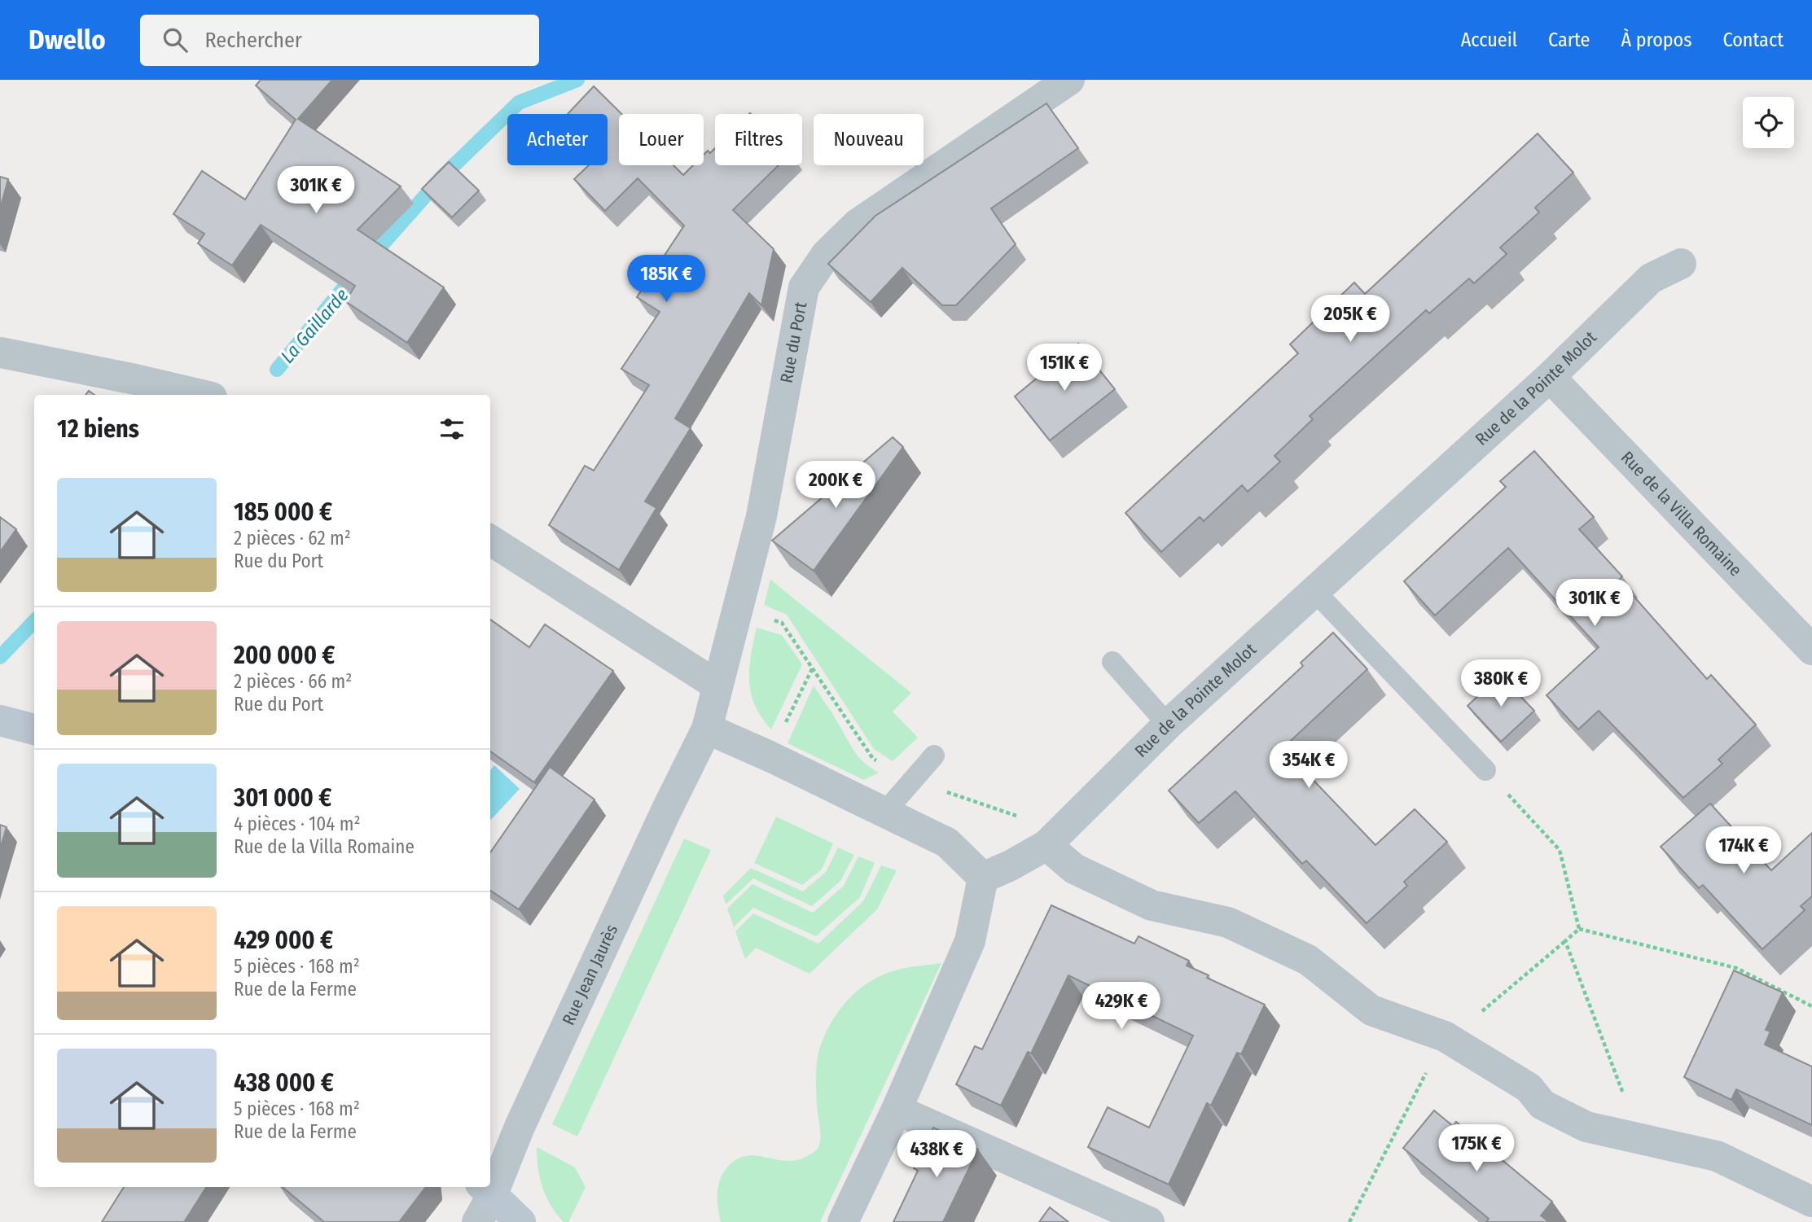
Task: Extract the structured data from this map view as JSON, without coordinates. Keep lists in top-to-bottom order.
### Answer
{
  "streets": {
    "street": [
      "Rue du Port",
      "Rue de la Pointe Molot",
      "Rue de la Villa Romaine",
      "Rue Jean Jaurès"
    ]
  },
  "crossings": [
    ["Rue du Port", "Rue Jean Jaurès"],
    ["Rue de la Pointe Molot", "Rue de la Villa Romaine"]
  ],
  "water": ["La Gaillarde"],
  "page": {
    "header": "Dwello",
    "search": "Rechercher",
    "nav": [
      "Accueil",
      "Carte",
      "À propos",
      "Contact"
    ],
    "chip": [
      "Acheter",
      "Louer",
      "Filtres",
      "Nouveau"
    ],
    "price": [
      "301K €",
      "185K €",
      "205K €",
      "151K €",
      "200K €",
      "301K €",
      "380K €",
      "354K €",
      "174K €",
      "429K €",
      "175K €",
      "438K €"
    ],
    "heading": "12 biens",
    "list": [
      {
        "name": "185 000 €",
        "note": "2 pièces · 62 m² · Rue du Port"
      },
      {
        "name": "200 000 €",
        "note": "2 pièces · 66 m² · Rue du Port"
      },
      {
        "name": "301 000 €",
        "note": "4 pièces · 104 m² · Rue de la Villa Romaine"
      },
      {
        "name": "429 000 €",
        "note": "5 pièces · 168 m² · Rue de la Ferme"
      },
      {
        "name": "438 000 €",
        "note": "5 pièces · 168 m² · Rue de la Ferme"
      }
    ]
  }
}
